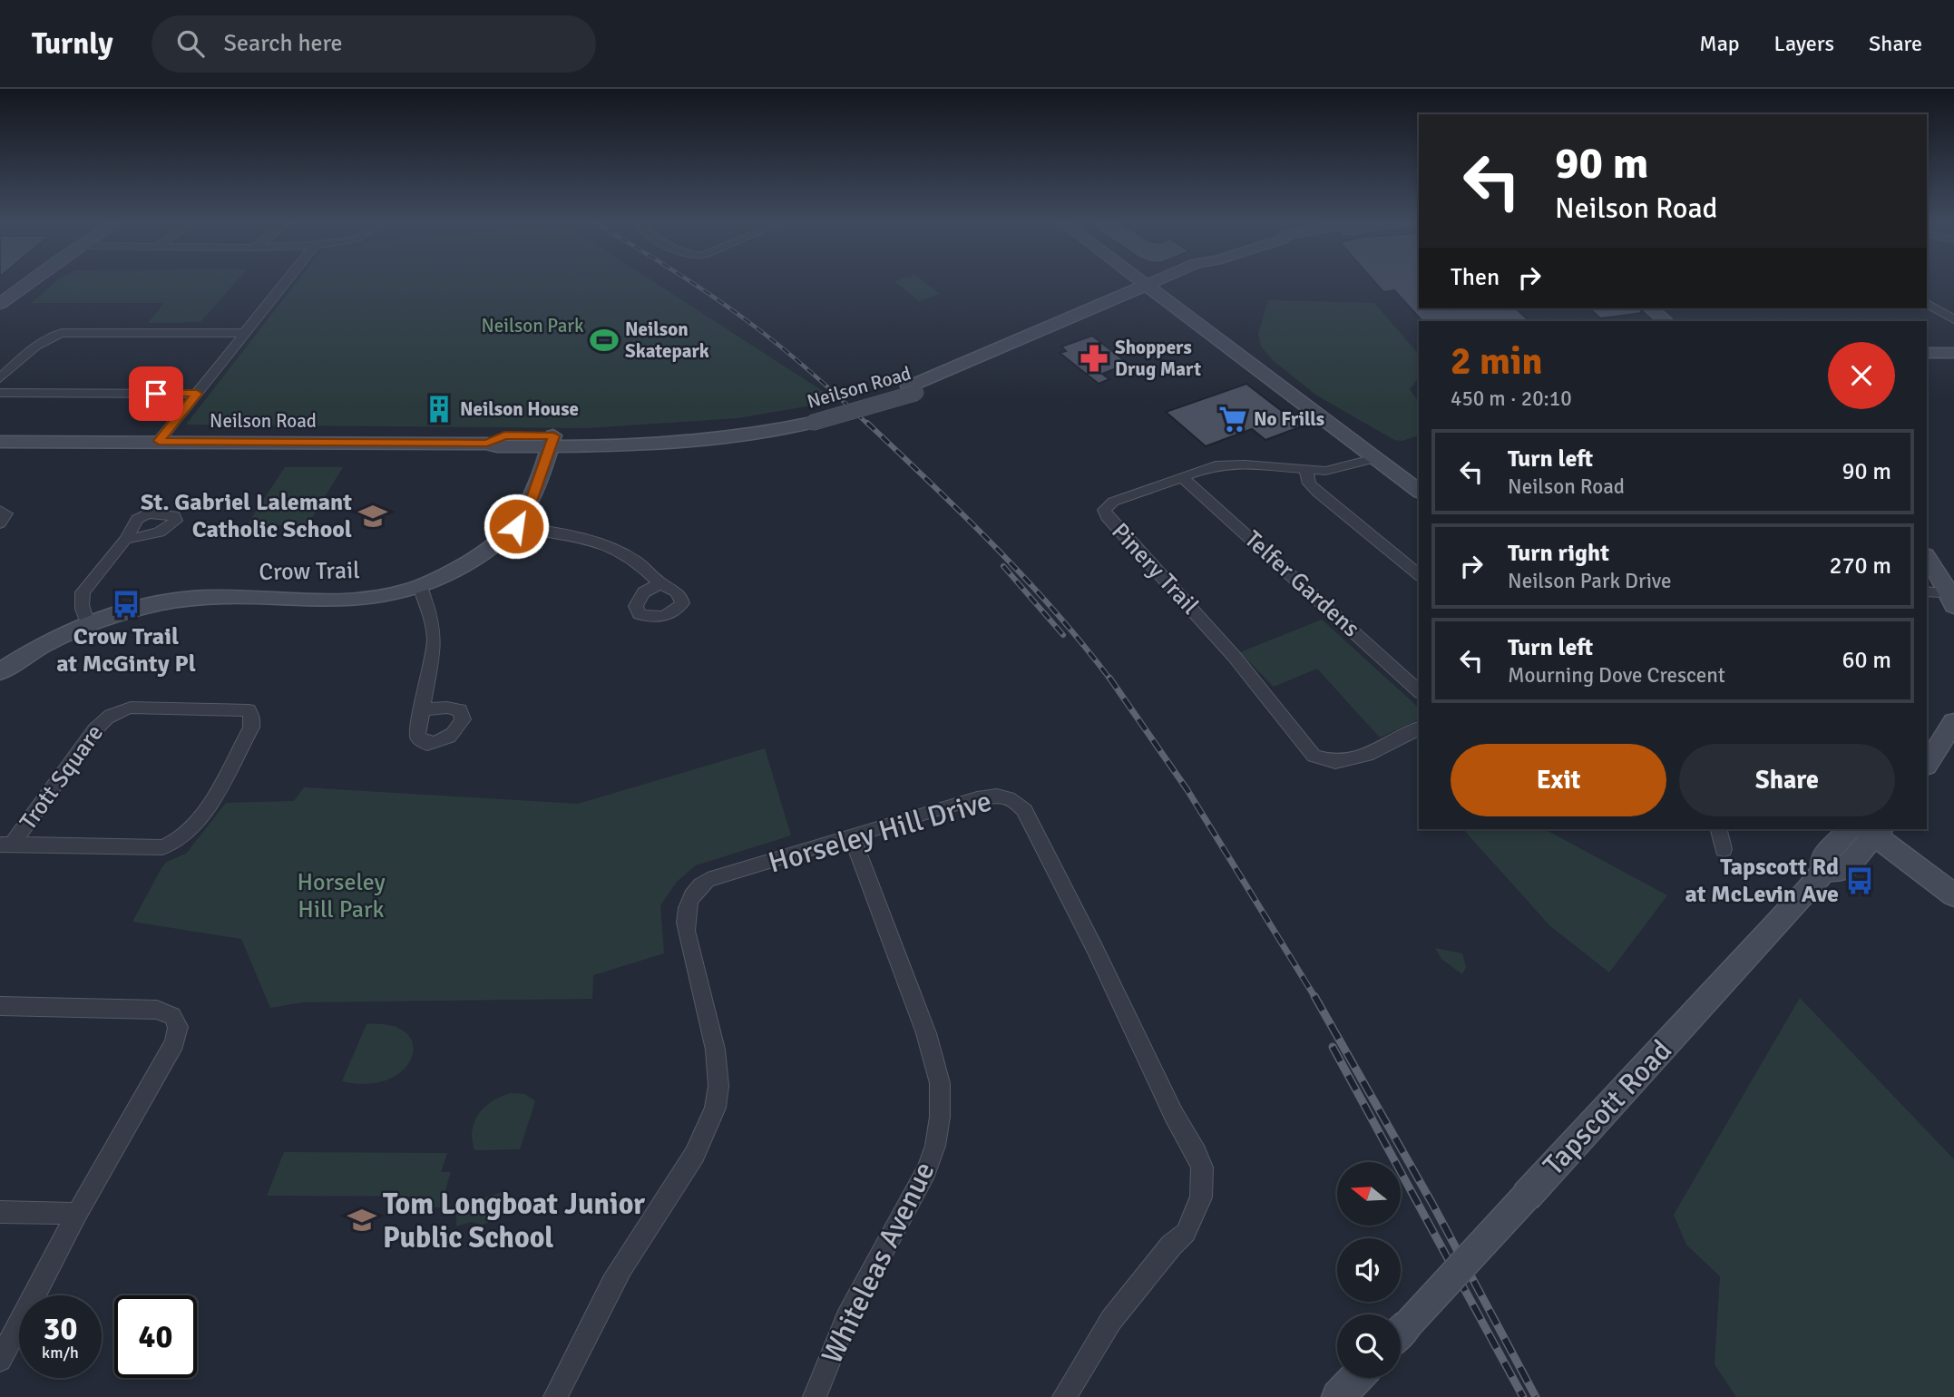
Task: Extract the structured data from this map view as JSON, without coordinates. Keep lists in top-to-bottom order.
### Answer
{
  "streets": {
    "street": [
      "Neilson Road",
      "Pinery Trail",
      "Crow Trail",
      "Telfer Gardens",
      "Trott Square",
      "Horseley Hill Drive",
      "Tapscott Road",
      "Whiteleas Avenue"
    ]
  },
  "crossings": [
    ["Neilson Road", "Crow Trail"],
    ["Pinery Trail", "Telfer Gardens"],
    ["Horseley Hill Drive", "Whiteleas Avenue"]
  ],
  "parks": ["Neilson Park", "Horseley Hill Park"],
  "places": {
    "sports": ["Neilson Skatepark"],
    "pharmacy": ["Shoppers Drug Mart"],
    "building": ["Neilson House"],
    "supermarket": ["No Frills"],
    "school or university": ["St. Gabriel Lalemant Catholic School", "Tom Longboat Junior Public School"],
    "bus stop": ["Crow Trail at McGinty Pl", "Tapscott Rd at McLevin Ave"]
  },
  "north": "left",
  "page": {
    "header": "Turnly",
    "search": "Search here",
    "nav": ["Map", "Layers", "Share"],
    "turn": ["90 m", "Neilson Road"],
    "then": "Then",
    "heading": ["2 min", "450 m · 20:10"],
    "list": [
      {
        "name": "Turn left",
        "note": "Neilson Road",
        "value": "90 m"
      },
      {
        "name": "Turn right",
        "note": "Neilson Park Drive",
        "value": "270 m"
      },
      {
        "name": "Turn left",
        "note": "Mourning Dove Crescent",
        "value": "60 m"
      }
    ],
    "buttons": ["Exit", "Share"],
    "speed": "30 km/h",
    "limit": "40"
  }
}
